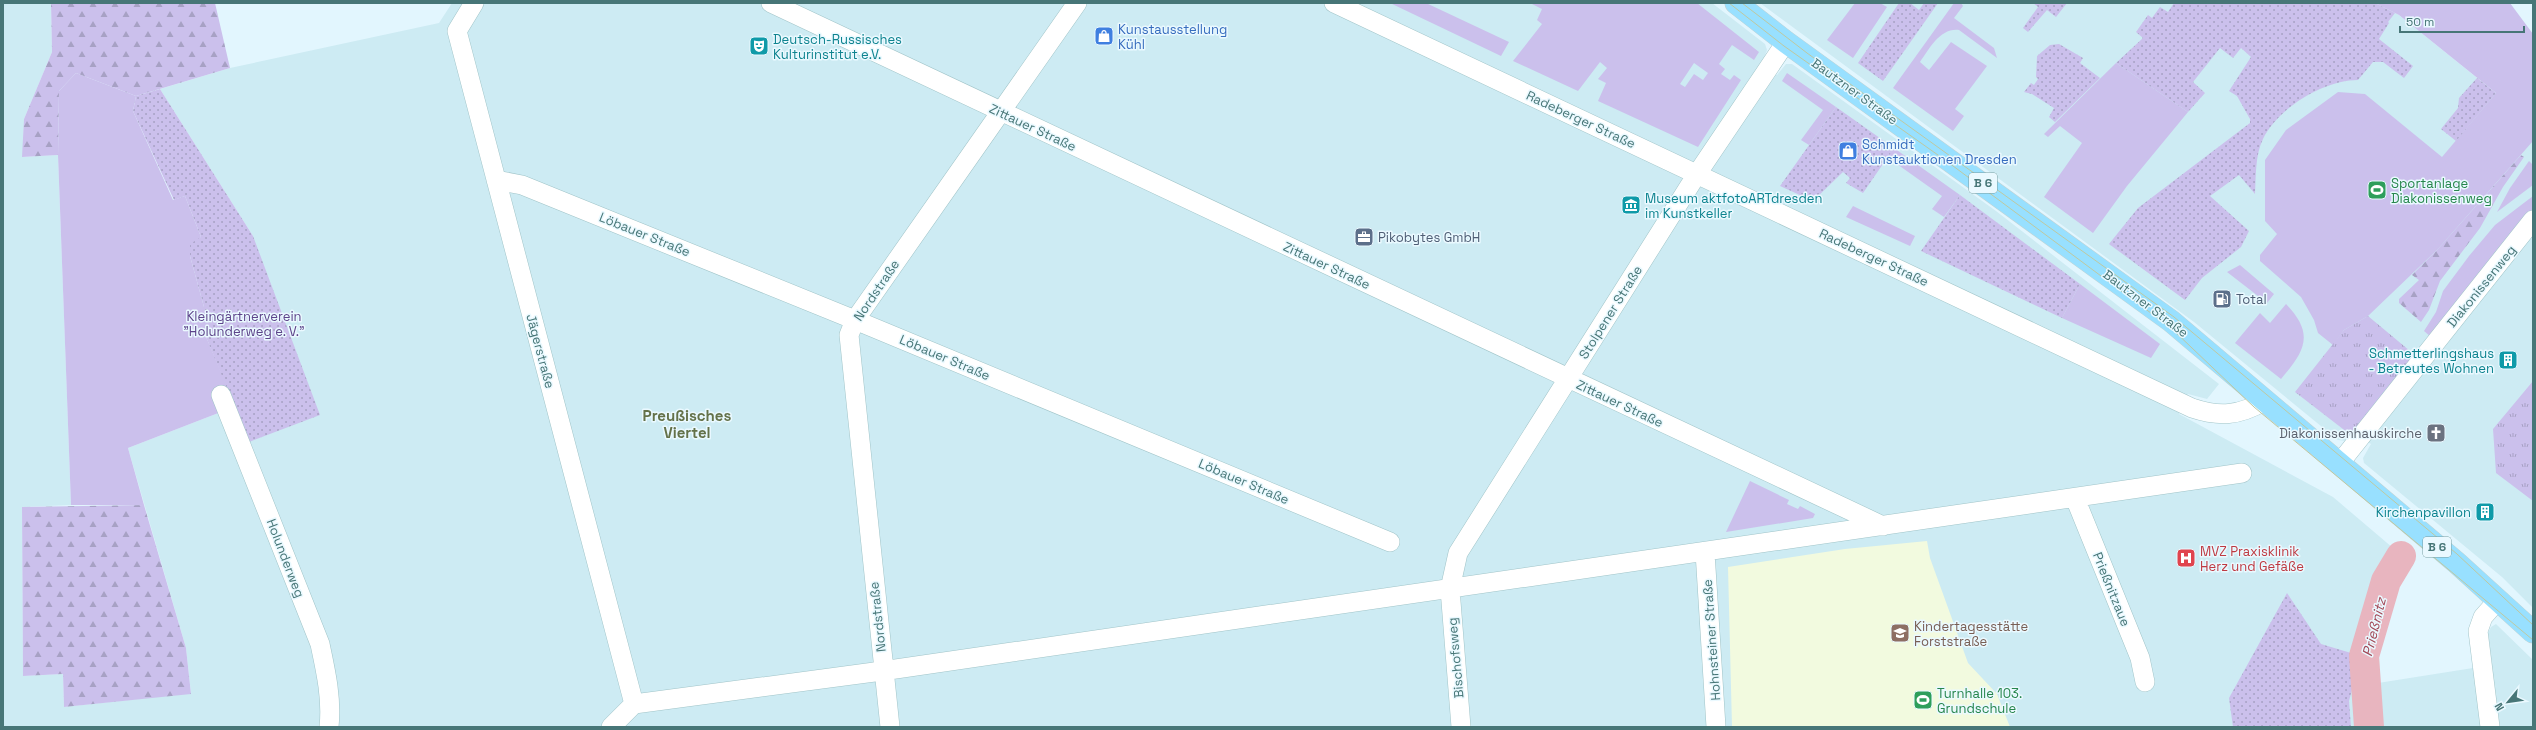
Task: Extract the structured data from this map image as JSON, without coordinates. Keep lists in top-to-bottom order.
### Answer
{
  "streets": {
    "main road": ["Bautzner Straße", "B 6"],
    "street": [
      "Radeberger Straße",
      "Zittauer Straße",
      "Löbauer Straße",
      "Diakonissenweg",
      "Nordstraße",
      "Stolpener Straße",
      "Jägerstraße",
      "Holunderweg",
      "Prießnitzaue",
      "Hohnsteiner Straße",
      "Bischofsweg"
    ]
  },
  "crossings": [
    ["Bautzner Straße", "Radeberger Straße"],
    ["Bautzner Straße", "Diakonissenweg"],
    ["Bautzner Straße", "Stolpener Straße"],
    ["Radeberger Straße", "Stolpener Straße"],
    ["Zittauer Straße", "Nordstraße"],
    ["Zittauer Straße", "Stolpener Straße"],
    ["Löbauer Straße", "Nordstraße"],
    ["Löbauer Straße", "Jägerstraße"],
    ["Stolpener Straße", "Bischofsweg"]
  ],
  "districts": ["Preußisches Viertel"],
  "water": ["Prießnitz"],
  "parks": ["Kleingärtnerverein \"Holunderweg e. V.\""],
  "places": {
    "shop": ["Kunstausstellung Kühl", "Schmidt Kunstauktionen Dresden"],
    "theatre": ["Deutsch-Russisches Kulturinstitut e.V."],
    "sports": ["Sportanlage Diakonissenweg", "Turnhalle 103. Grundschule"],
    "museum": ["Museum aktfotoARTdresden im Kunstkeller"],
    "office": ["Pikobytes GmbH"],
    "fuel station": ["Total"],
    "building": ["Schmetterlingshaus - Betreutes Wohnen", "Kirchenpavillon"],
    "church": ["Diakonissenhauskirche"],
    "hospital": ["MVZ Praxisklinik Herz und Gefäße"],
    "school or university": ["Kindertagesstätte Forststraße"]
  },
  "scale_bar": "50 m",
  "north": "bottom left"
}
